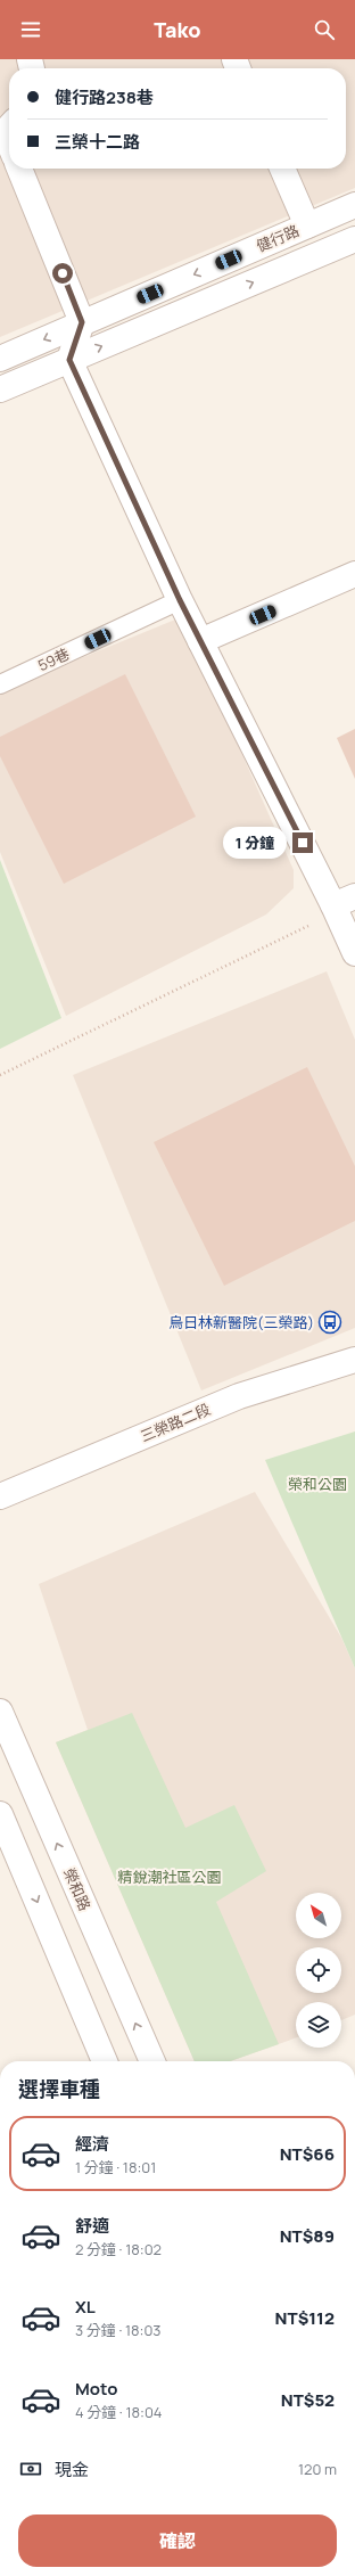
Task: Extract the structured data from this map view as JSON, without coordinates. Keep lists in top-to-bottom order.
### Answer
{
  "streets": {
    "street": ["健行路", "三榮路二段", "榮和路"],
    "lane": ["59巷"]
  },
  "parks": ["榮和公園", "精銳潮社區公園"],
  "places": {
    "bus stop": ["烏日林新醫院(三榮路)"]
  },
  "north": "top left",
  "page": {
    "header": "Tako",
    "banner": ["健行路238巷", "三榮十二路"],
    "bubble": "1 分鐘",
    "heading": "選擇車種",
    "list": [
      {
        "name": "經濟",
        "note": "1 分鐘 · 18:01",
        "value": "NT$66"
      },
      {
        "name": "舒適",
        "note": "2 分鐘 · 18:02",
        "value": "NT$89"
      },
      {
        "name": "XL",
        "note": "3 分鐘 · 18:03",
        "value": "NT$112"
      },
      {
        "name": "Moto",
        "note": "4 分鐘 · 18:04",
        "value": "NT$52"
      }
    ],
    "pay": ["現金", "120 m"],
    "buttons": "確認"
  }
}
